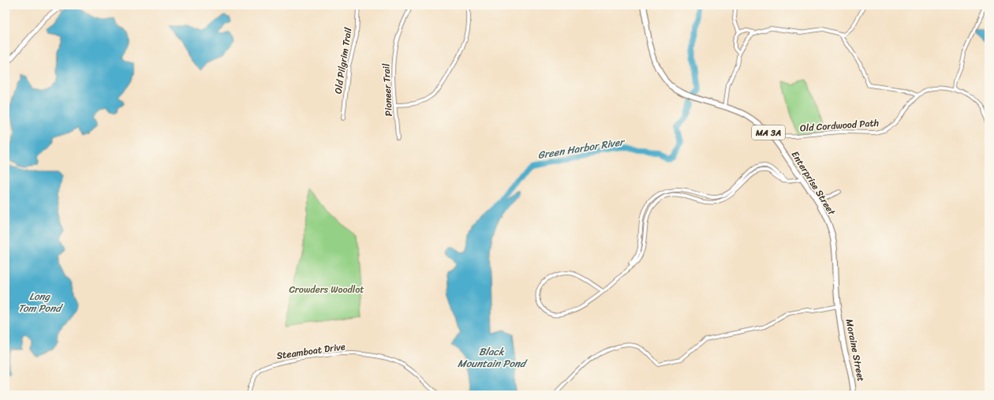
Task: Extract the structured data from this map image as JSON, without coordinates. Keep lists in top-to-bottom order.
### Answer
{
  "streets": {
    "main road": ["MA 3A", "Enterprise Street", "Moraine Street"],
    "street": [
      "Old Pilgrim Trail",
      "Pioneer Trail",
      "Old Cordwood Path",
      "Steamboat Drive"
    ]
  },
  "crossings": [
    ["Old Cordwood Path", "Enterprise Street"],
    ["Enterprise Street", "Moraine Street"]
  ],
  "water": ["Green Harbor River", "Long Tom Pond", "Black Mountain Pond"],
  "parks": ["Crowders Woodlot"]
}
